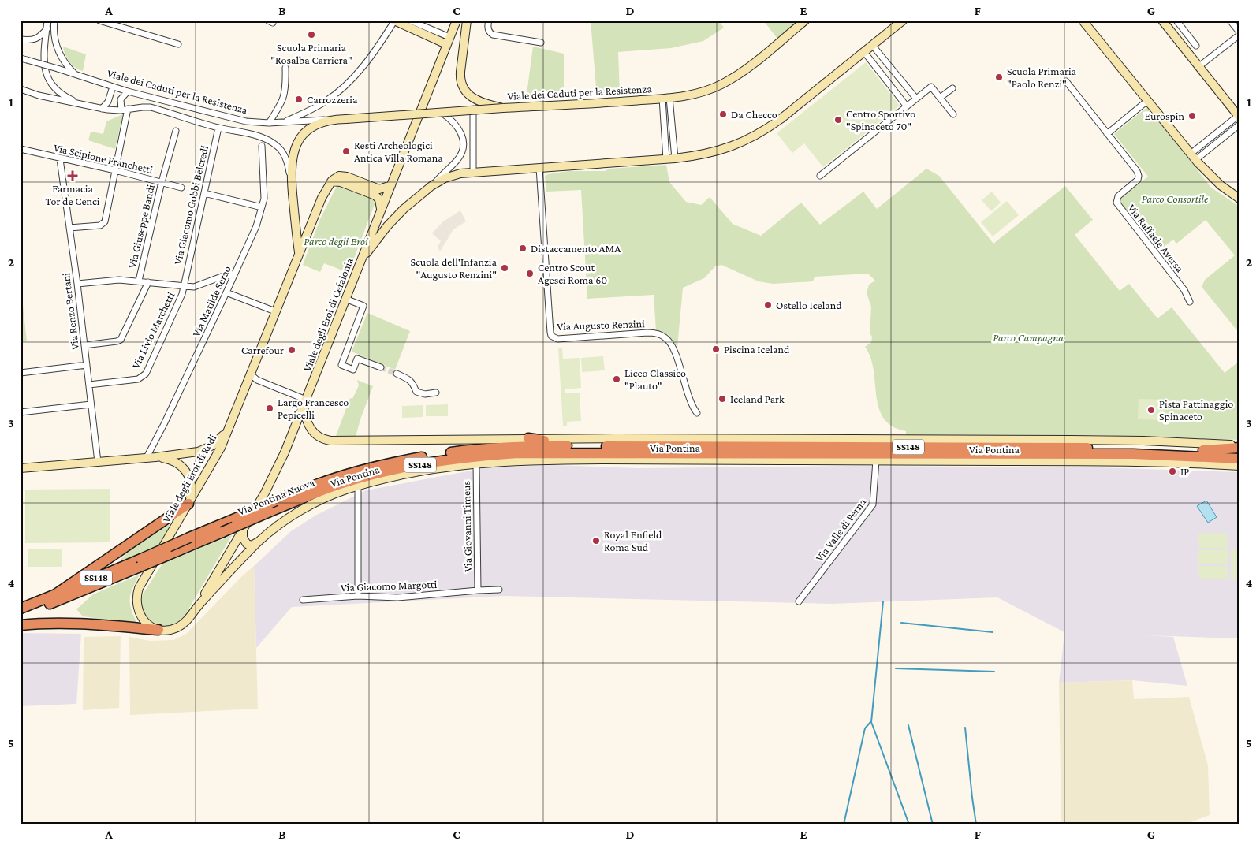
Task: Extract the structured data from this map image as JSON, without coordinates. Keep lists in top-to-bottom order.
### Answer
{
  "streets": {
    "highway": ["SS148", "Via Pontina", "Via Pontina Nuova"],
    "street": [
      "Viale dei Caduti per la Resistenza",
      "Via Scipione Franchetti",
      "Via Giacomo Gobbi Belcredi",
      "Via Giuseppe Bandi",
      "Via Raffaele Aversa",
      "Via Matilde Serao",
      "Via Renzo Bertani",
      "Viale degli Eroi di Cefalonia",
      "Via Augusto Renzini",
      "Via Livio Marchetti",
      "Viale degli Eroi di Rodi",
      "Via Giovanni Timeus",
      "Via Valle di Perna",
      "Via Giacomo Margotti"
    ]
  },
  "crossings": [
    ["Viale dei Caduti per la Resistenza", "Via Giacomo Gobbi Belcredi"],
    ["Viale dei Caduti per la Resistenza", "Viale degli Eroi di Rodi"],
    ["Via Scipione Franchetti", "Via Giuseppe Bandi"],
    ["Via Scipione Franchetti", "Via Renzo Bertani"],
    ["Via Giacomo Gobbi Belcredi", "Via Livio Marchetti"],
    ["Via Renzo Bertani", "Via Livio Marchetti"],
    ["Viale degli Eroi di Cefalonia", "Via Pontina"],
    ["Via Pontina", "Viale degli Eroi di Rodi"],
    ["Via Pontina", "Via Pontina Nuova"],
    ["Via Pontina", "Via Giovanni Timeus"],
    ["Via Pontina", "Via Valle di Perna"],
    ["Via Giovanni Timeus", "Via Giacomo Margotti"]
  ],
  "parks": ["Parco Consortile", "Parco degli Eroi", "Parco Campagna"],
  "places": {
    "other": [
      "Scuola Primaria \"Rosalba Carriera\"",
      "Scuola Primaria \"Paolo Renzi\"",
      "Carrozzeria",
      "Da Checco",
      "Eurospin",
      "Centro Sportivo \"Spinaceto 70\"",
      "Resti Archeologici Antica Villa Romana",
      "Distaccamento AMA",
      "Scuola dell'Infanzia \"Augusto Renzini\"",
      "Centro Scout Agesci Roma 60",
      "Ostello Iceland",
      "Piscina Iceland",
      "Carrefour",
      "Liceo Classico \"Plauto\"",
      "Iceland Park",
      "Largo Francesco Pepicelli",
      "Pista Pattinaggio Spinaceto",
      "IP",
      "Royal Enfield Roma Sud"
    ],
    "health": ["Farmacia Tor de Cenci"]
  },
  "grid": {
    "columns": [
      "A",
      "B",
      "C",
      "D",
      "E",
      "F",
      "G"
    ],
    "rows": [
      "1",
      "2",
      "3",
      "4",
      "5"
    ]
  }
}
